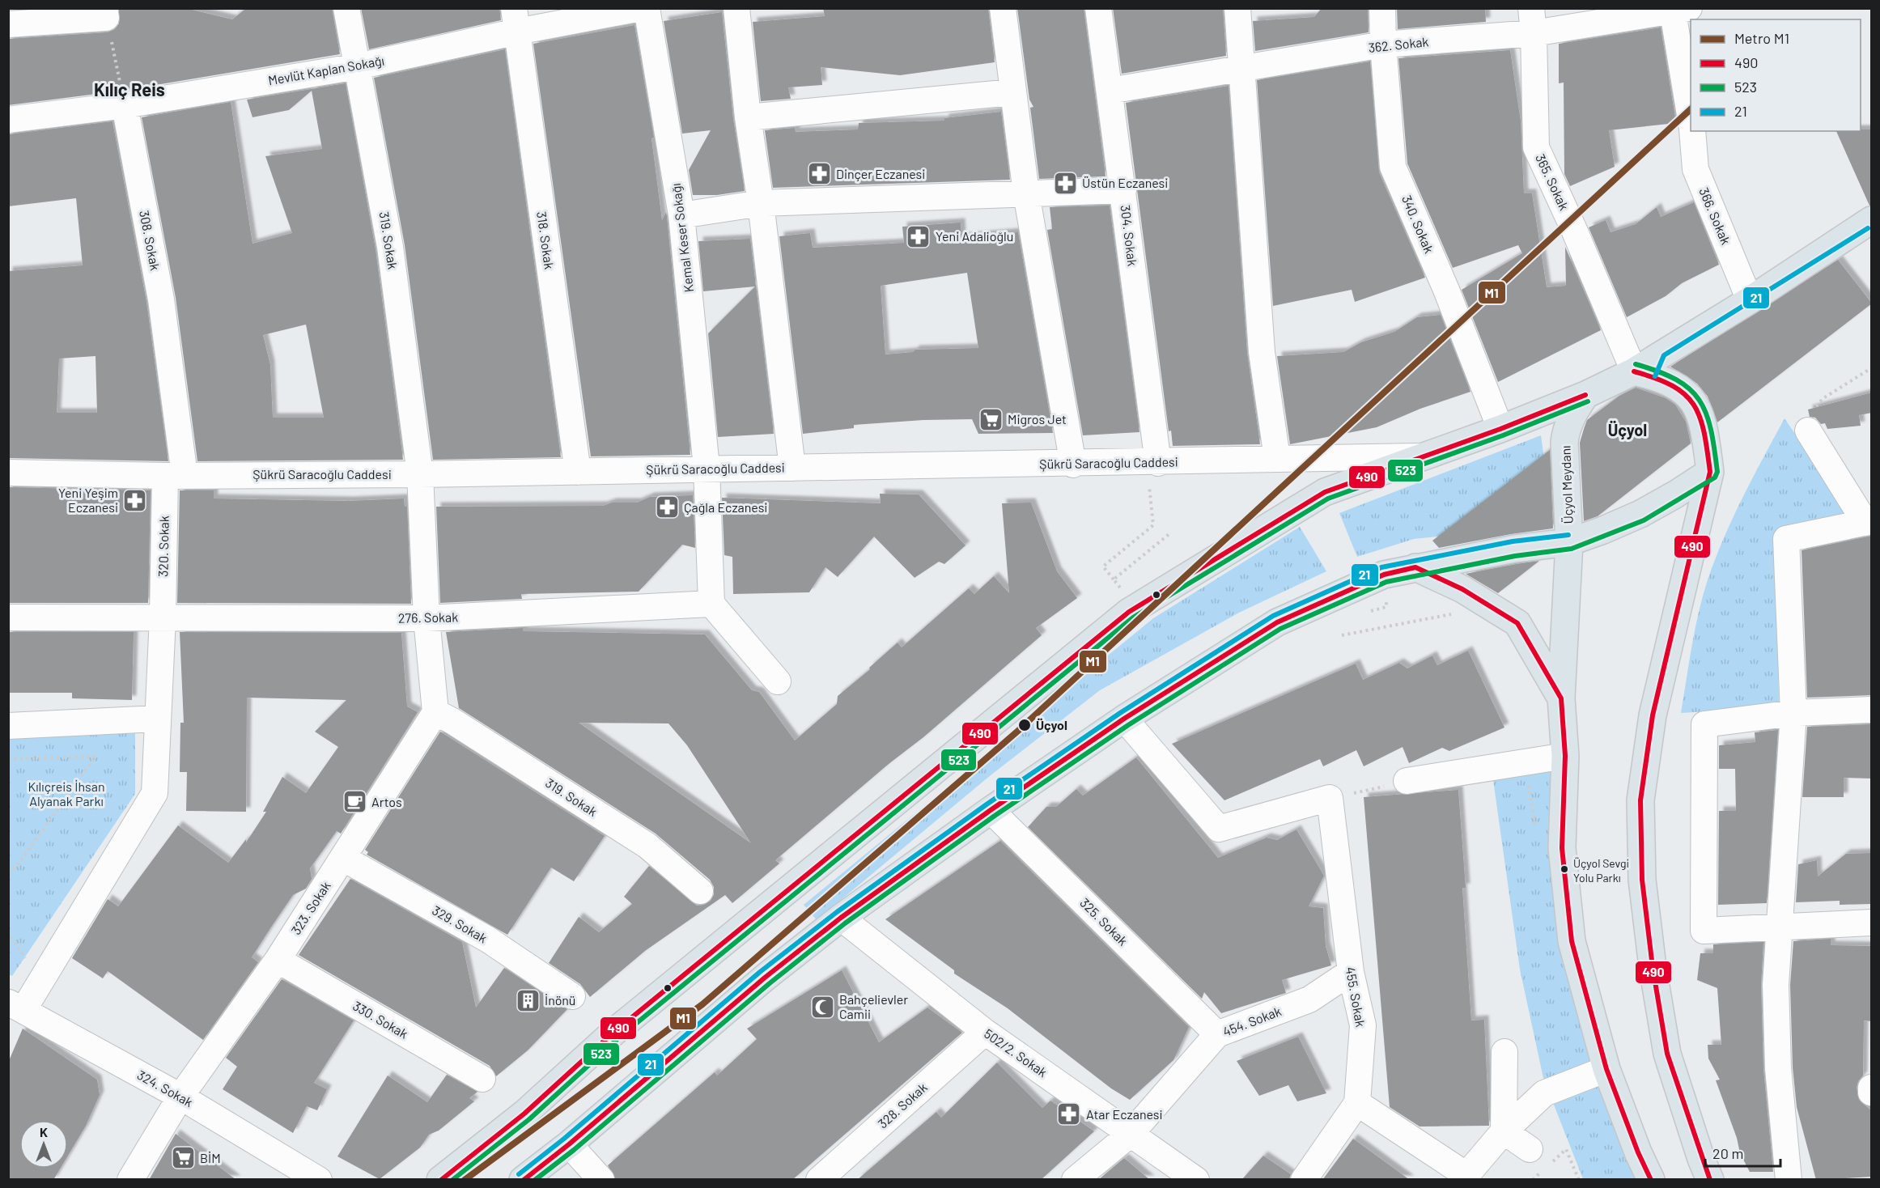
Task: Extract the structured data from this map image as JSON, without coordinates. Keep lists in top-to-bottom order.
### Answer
{
  "streets": {
    "main road": ["Üçyol Meydanı"],
    "street": [
      "362. Sokak",
      "Mevlüt Kaplan Sokağı",
      "365. Sokak",
      "366. Sokak",
      "340. Sokak",
      "304. Sokak",
      "Kemal Keser Sokağı",
      "308. Sokak",
      "319. Sokak",
      "318. Sokak",
      "Şükrü Saracoğlu Caddesi",
      "320. Sokak",
      "276. Sokak",
      "323. Sokak",
      "325. Sokak",
      "329. Sokak",
      "455. Sokak",
      "330. Sokak",
      "454. Sokak",
      "502/2. Sokak",
      "324. Sokak",
      "328. Sokak"
    ]
  },
  "crossings": [
    ["362. Sokak", "365. Sokak"],
    ["362. Sokak", "340. Sokak"],
    ["362. Sokak", "304. Sokak"],
    ["Mevlüt Kaplan Sokağı", "308. Sokak"],
    ["Mevlüt Kaplan Sokağı", "319. Sokak"],
    ["Mevlüt Kaplan Sokağı", "318. Sokak"],
    ["304. Sokak", "Şükrü Saracoğlu Caddesi"],
    ["Kemal Keser Sokağı", "Şükrü Saracoğlu Caddesi"],
    ["308. Sokak", "Şükrü Saracoğlu Caddesi"],
    ["308. Sokak", "320. Sokak"],
    ["319. Sokak", "Şükrü Saracoğlu Caddesi"],
    ["319. Sokak", "276. Sokak"],
    ["319. Sokak", "323. Sokak"],
    ["318. Sokak", "Şükrü Saracoğlu Caddesi"],
    ["Şükrü Saracoğlu Caddesi", "320. Sokak"],
    ["320. Sokak", "276. Sokak"],
    ["320. Sokak", "324. Sokak"],
    ["323. Sokak", "329. Sokak"],
    ["323. Sokak", "330. Sokak"],
    ["323. Sokak", "324. Sokak"],
    ["325. Sokak", "454. Sokak"],
    ["455. Sokak", "454. Sokak"],
    ["454. Sokak", "502/2. Sokak"],
    ["502/2. Sokak", "328. Sokak"]
  ],
  "districts": ["Kılıç Reis", "Üçyol"],
  "parks": ["Kılıçreis İhsan Alyanak Parkı"],
  "places": {
    "pharmacy": [
      "Dinçer Eczanesi",
      "Üstün Eczanesi",
      "Yeni Adalioğlu",
      "Yeni Yeşim Eczanesi",
      "Çağla Eczanesi",
      "Atar Eczanesi"
    ],
    "supermarket": ["Migros Jet", "BİM"],
    "other": ["Üçyol", "Üçyol Sevgi Yolu Parkı"],
    "cafe": ["Artos"],
    "building": ["İnönü"],
    "mosque": ["Bahçelievler Camii"]
  },
  "lines": [
    "metro line M1",
    "transit line 21",
    "transit line 523",
    "transit line 490"
  ],
  "legend": [
    "Metro M1",
    "490",
    "523",
    "21"
  ],
  "scale_bar": "20 m",
  "north": "top"
}
